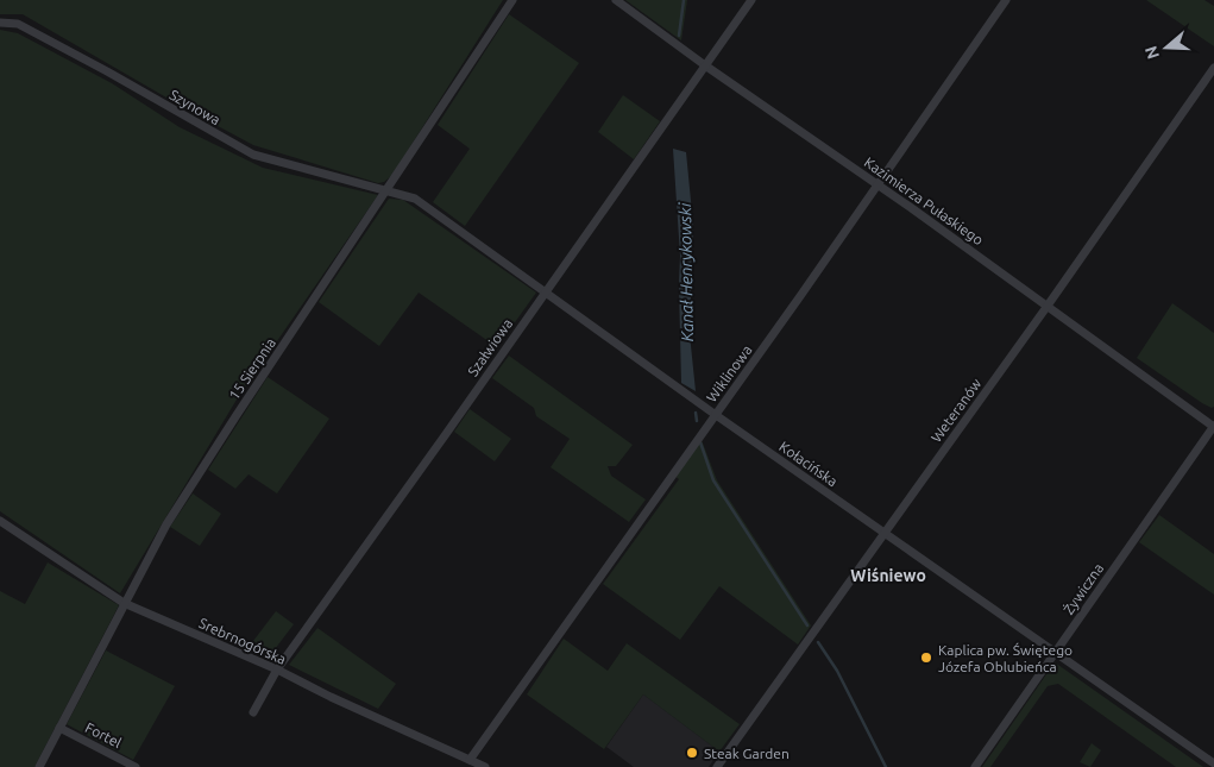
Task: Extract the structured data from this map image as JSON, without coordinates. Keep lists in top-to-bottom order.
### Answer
{
  "streets": {
    "street": [
      "Szynowa",
      "Kazimierza Pułaskiego",
      "Szałwiowa",
      "15 Sierpnia",
      "Wiklinowa",
      "Weteranów",
      "Kołacińska",
      "Żywiczna",
      "Srebrnogórska",
      "Fortel"
    ]
  },
  "crossings": [
    ["Szynowa", "15 Sierpnia"],
    ["Szynowa", "Kołacińska"],
    ["Kazimierza Pułaskiego", "Szałwiowa"],
    ["Kazimierza Pułaskiego", "Wiklinowa"],
    ["Kazimierza Pułaskiego", "Weteranów"],
    ["Kazimierza Pułaskiego", "Żywiczna"],
    ["Szałwiowa", "Kołacińska"],
    ["Szałwiowa", "Srebrnogórska"],
    ["15 Sierpnia", "Kołacińska"],
    ["15 Sierpnia", "Srebrnogórska"],
    ["15 Sierpnia", "Fortel"],
    ["Wiklinowa", "Kołacińska"],
    ["Wiklinowa", "Srebrnogórska"],
    ["Weteranów", "Kołacińska"],
    ["Kołacińska", "Żywiczna"]
  ],
  "districts": ["Wiśniewo"],
  "water": ["Kanał Henrykowski"],
  "places": ["Kaplica pw. Świętego Józefa Oblubieńca", "Steak Garden"],
  "north": "left"
}
